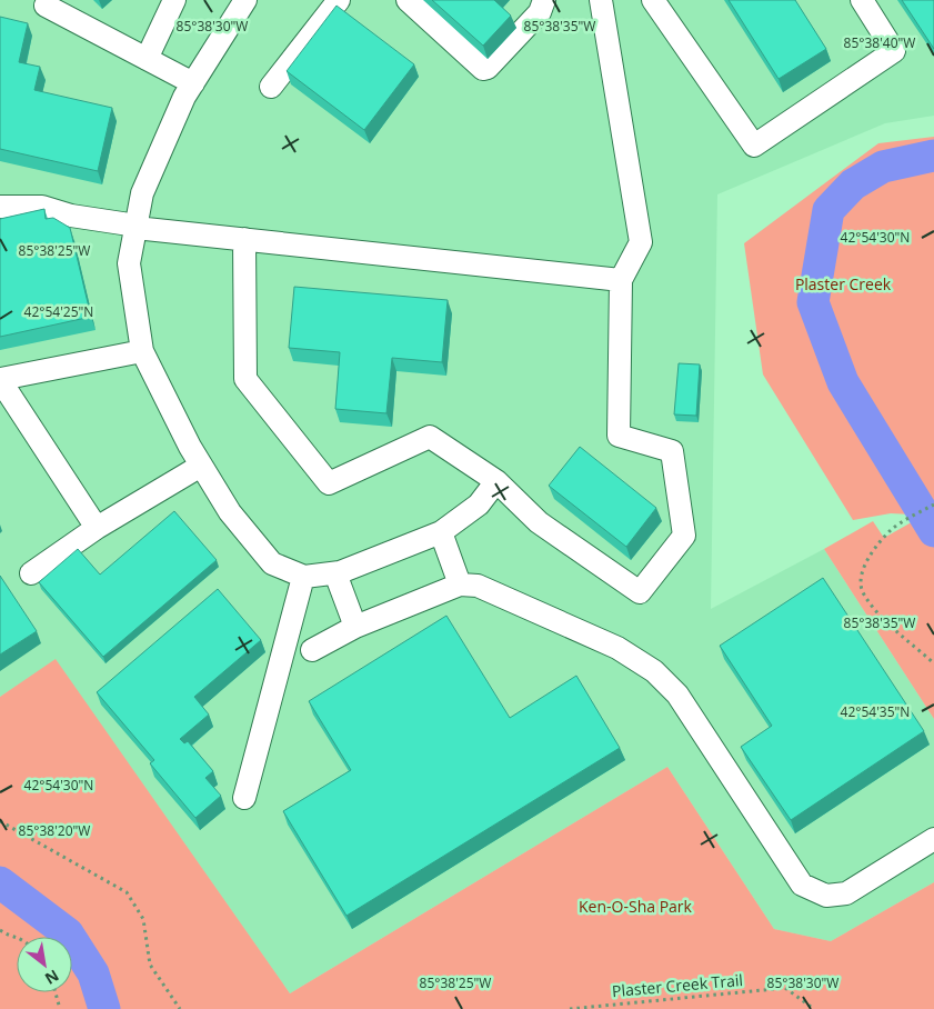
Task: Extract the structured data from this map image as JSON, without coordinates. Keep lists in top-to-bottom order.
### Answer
{
  "streets": {
    "path": ["Plaster Creek Trail"]
  },
  "parks": ["Plaster Creek", "Ken-O-Sha Park"],
  "north": "bottom right",
  "coordinates": [
    "85°38'30\"W",
    "85°38'35\"W",
    "85°38'40\"W",
    "42°54'30\"N",
    "85°38'25\"W",
    "42°54'25\"N",
    "42°54'35\"N",
    "85°38'20\"W"
  ]
}
